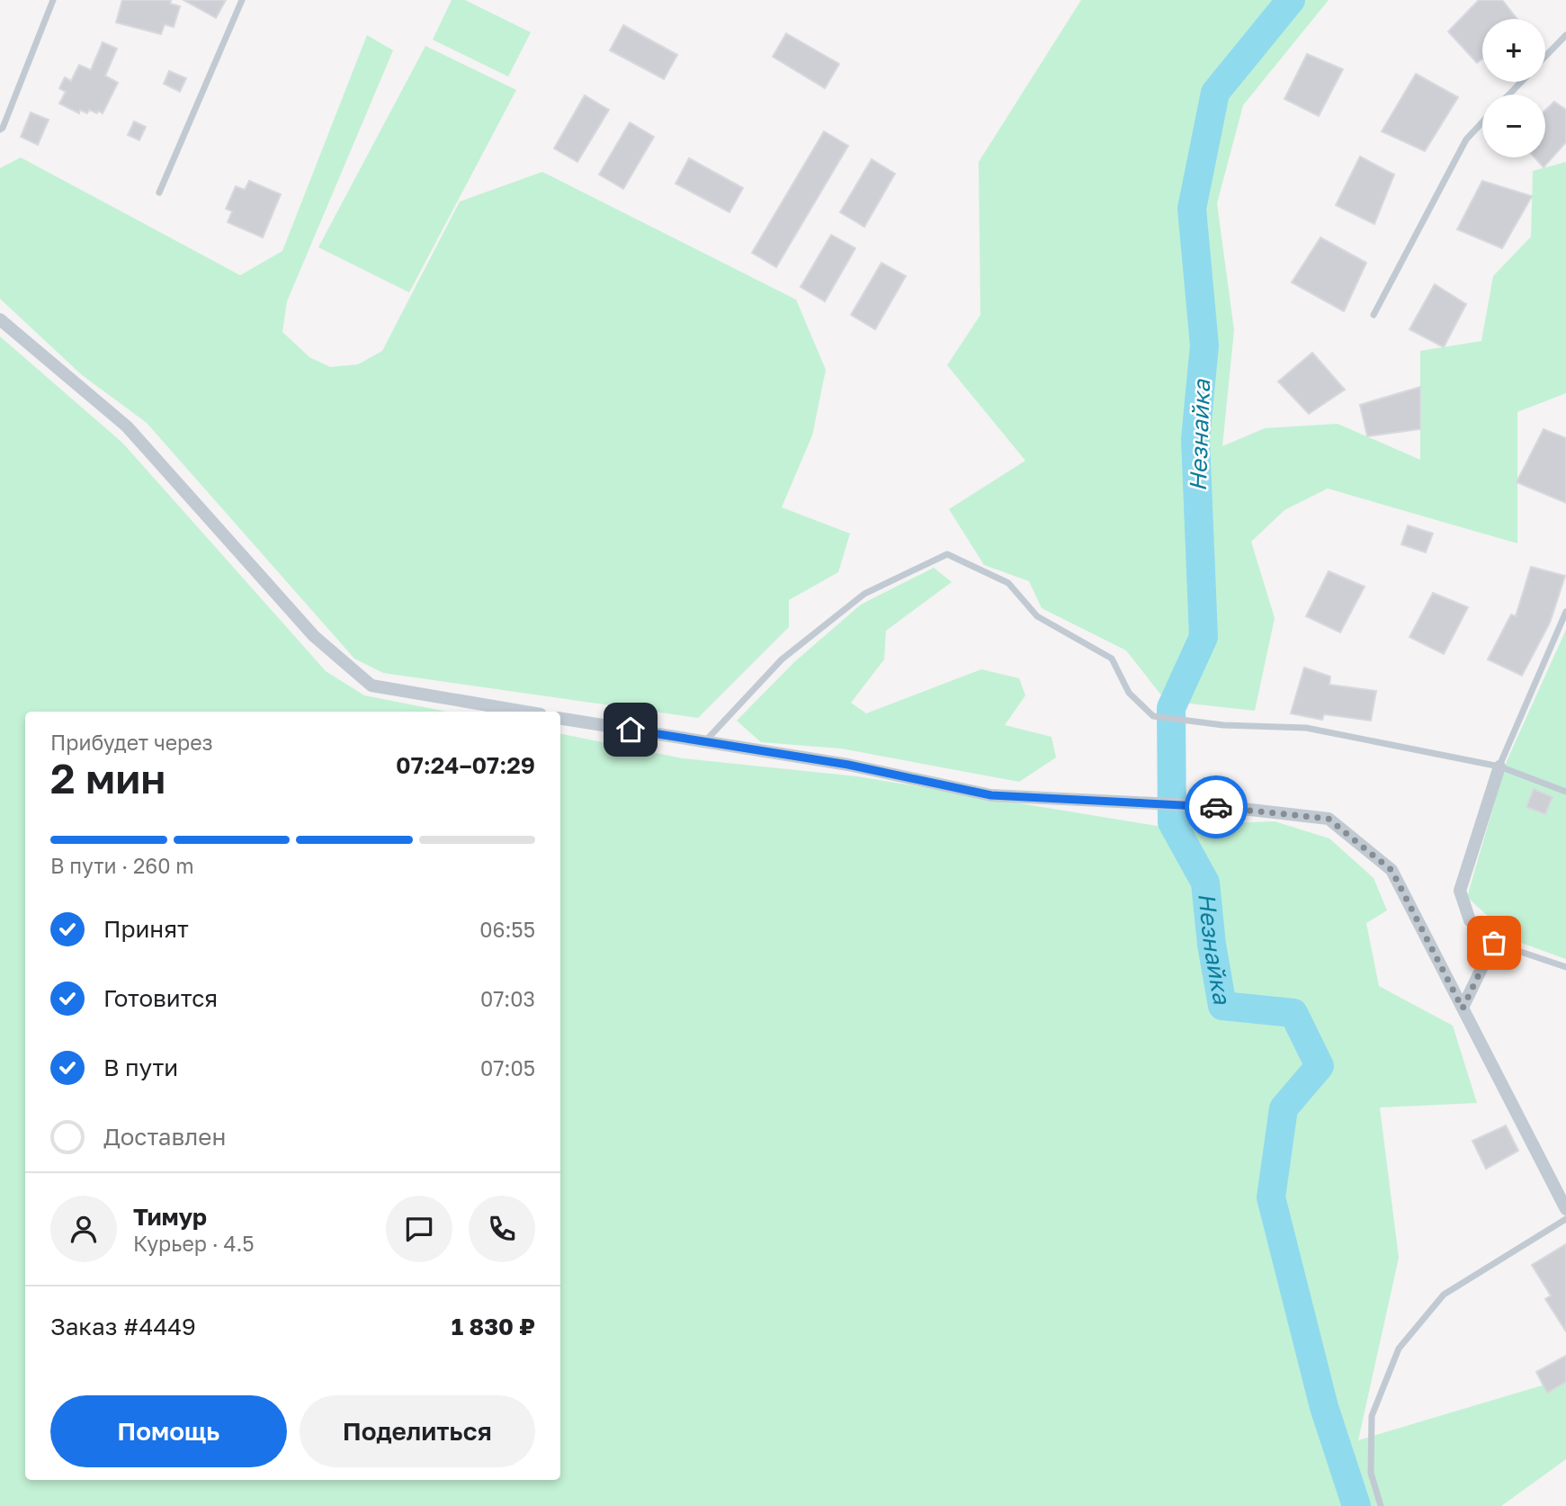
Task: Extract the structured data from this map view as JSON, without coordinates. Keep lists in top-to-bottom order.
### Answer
{
  "water": ["Незнайка"],
  "page": {
    "map_buttons": ["+", "−"],
    "heading": ["2 мин", "Прибудет через", "07:24–07:29"],
    "panel": [
      "Тимур",
      "Курьер · 4.5",
      "Заказ #4449",
      "1 830 ₽"
    ],
    "bar": "В пути · 260 m",
    "list": [
      ["Принят", "06:55"],
      ["Готовится", "07:03"],
      ["В пути", "07:05"],
      "Доставлен"
    ],
    "buttons": ["Помощь", "Поделиться"]
  }
}
